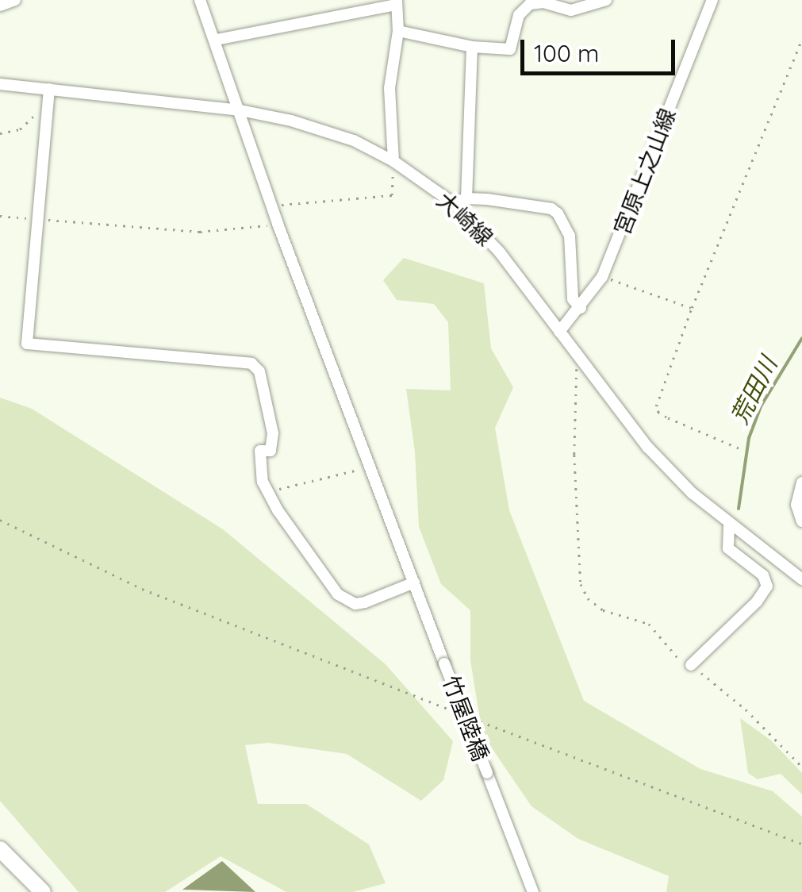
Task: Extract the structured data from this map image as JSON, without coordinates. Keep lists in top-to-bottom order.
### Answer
{
  "streets": {
    "street": ["宮原上之山線", "大崎線", "竹屋陸橋"]
  },
  "crossings": [
    ["宮原上之山線", "大崎線"],
    ["大崎線", "竹屋陸橋"]
  ],
  "water": ["荒田川"],
  "scale_bar": "100 m"
}
